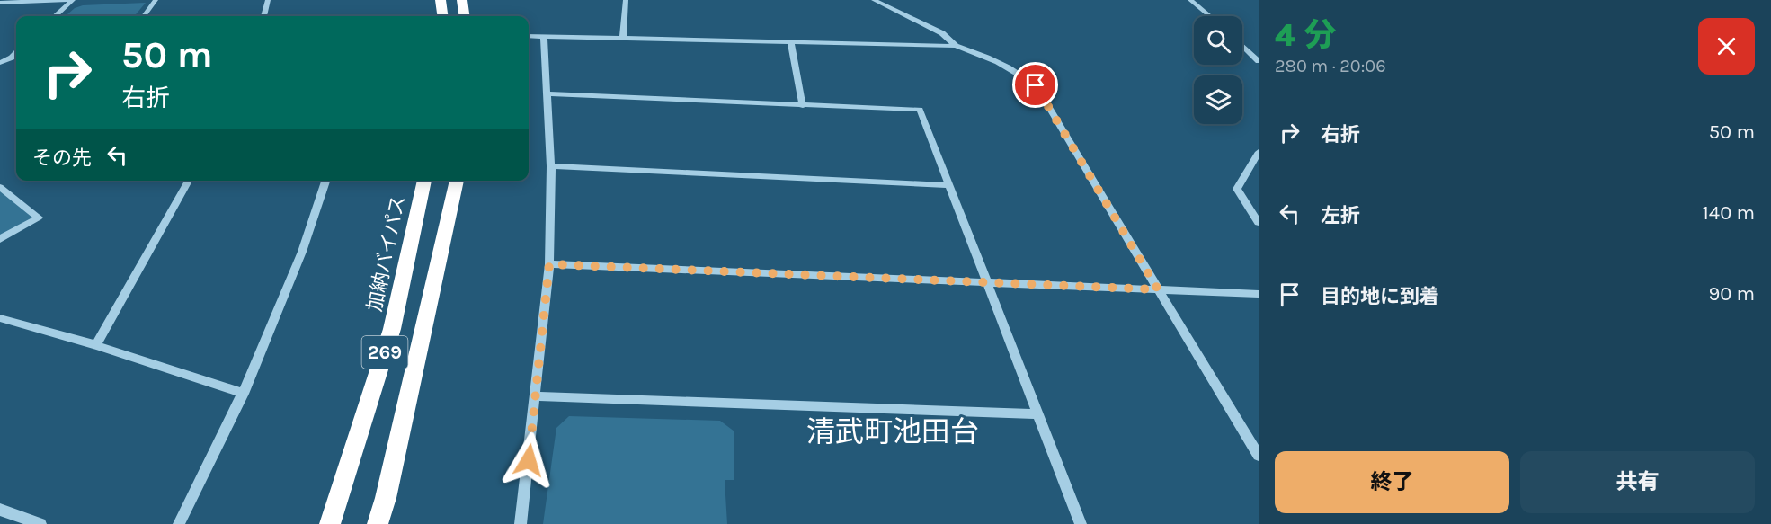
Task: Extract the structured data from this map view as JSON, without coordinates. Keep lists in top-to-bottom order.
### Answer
{
  "streets": {
    "highway": ["加納バイパス", "269"]
  },
  "districts": ["清武町池田台"],
  "page": {
    "heading": ["4 分", "280 m · 20:06"],
    "turn": ["50 m", "右折"],
    "list": [
      {
        "name": "右折",
        "value": "50 m"
      },
      {
        "name": "左折",
        "value": "140 m"
      },
      {
        "name": "目的地に到着",
        "value": "90 m"
      }
    ],
    "then": "その先",
    "buttons": ["終了", "共有"]
  }
}
